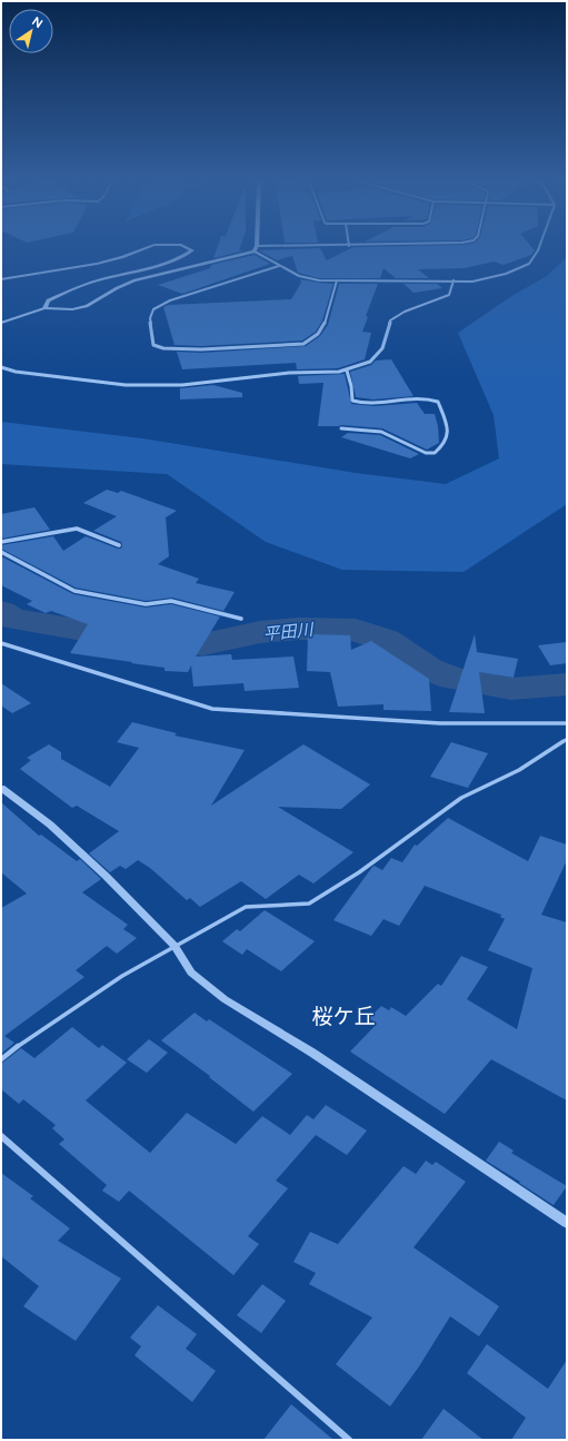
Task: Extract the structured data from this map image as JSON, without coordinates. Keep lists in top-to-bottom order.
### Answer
{
  "districts": ["桜ケ丘"],
  "water": ["平田川"],
  "north": "top right"
}
